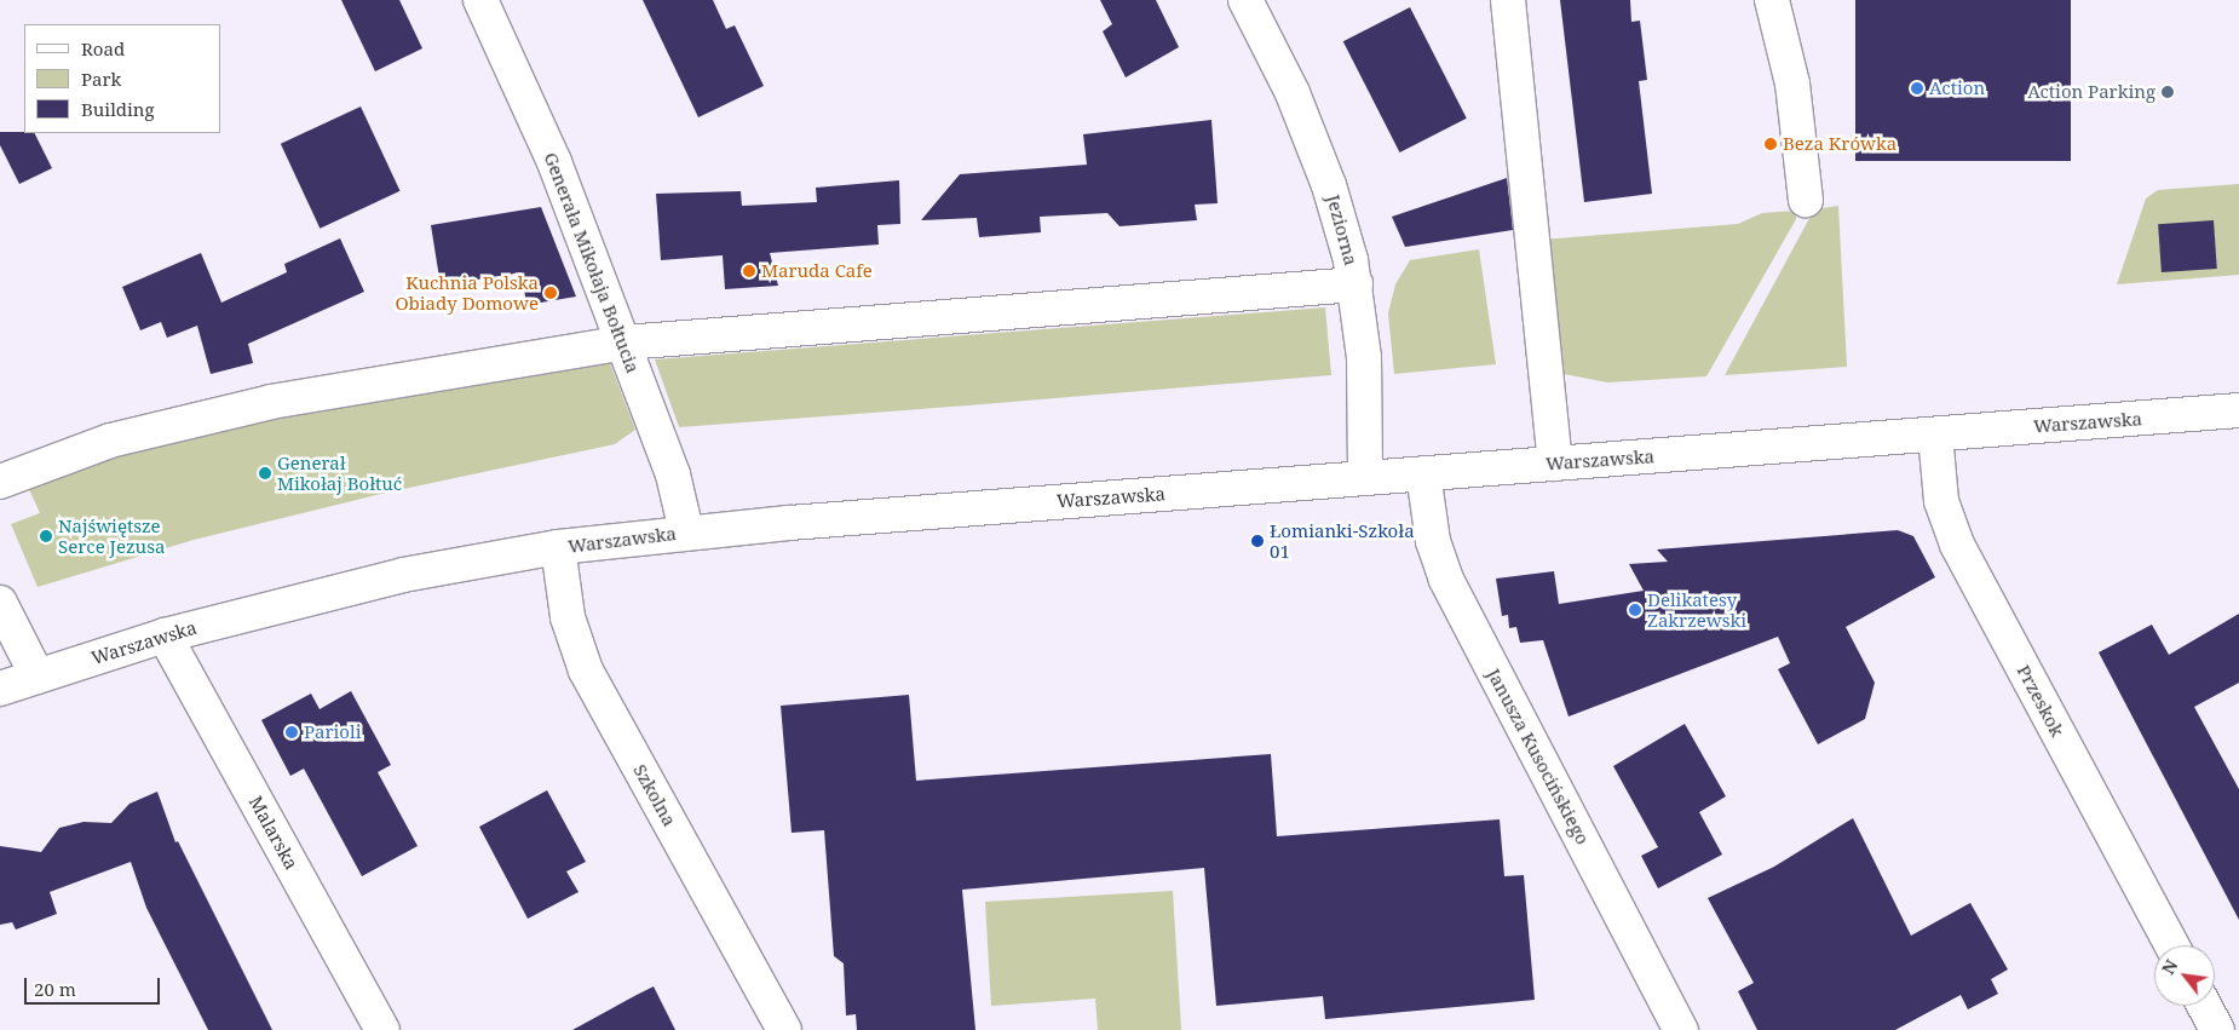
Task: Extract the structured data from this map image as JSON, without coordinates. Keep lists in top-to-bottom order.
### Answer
{
  "streets": {
    "street": [
      "Jeziorna",
      "Generała Mikołaja Bołtucia",
      "Warszawska",
      "Przeskok",
      "Janusza Kusocińskiego",
      "Szkolna",
      "Malarska"
    ]
  },
  "crossings": [
    ["Jeziorna", "Warszawska"],
    ["Generała Mikołaja Bołtucia", "Warszawska"],
    ["Warszawska", "Przeskok"],
    ["Warszawska", "Janusza Kusocińskiego"],
    ["Warszawska", "Szkolna"],
    ["Warszawska", "Malarska"]
  ],
  "places": [
    "Action",
    "Action Parking",
    "Beza Krówka",
    "Maruda Cafe",
    "Kuchnia Polska Obiady Domowe",
    "Generał Mikołaj Bołtuć",
    "Najświętsze Serce Jezusa",
    "Łomianki-Szkoła 01",
    "Delikatesy Zakrzewski",
    "Parioli"
  ],
  "legend": ["Road", "Park", "Building"],
  "scale_bar": "20 m",
  "north": "top left"
}
